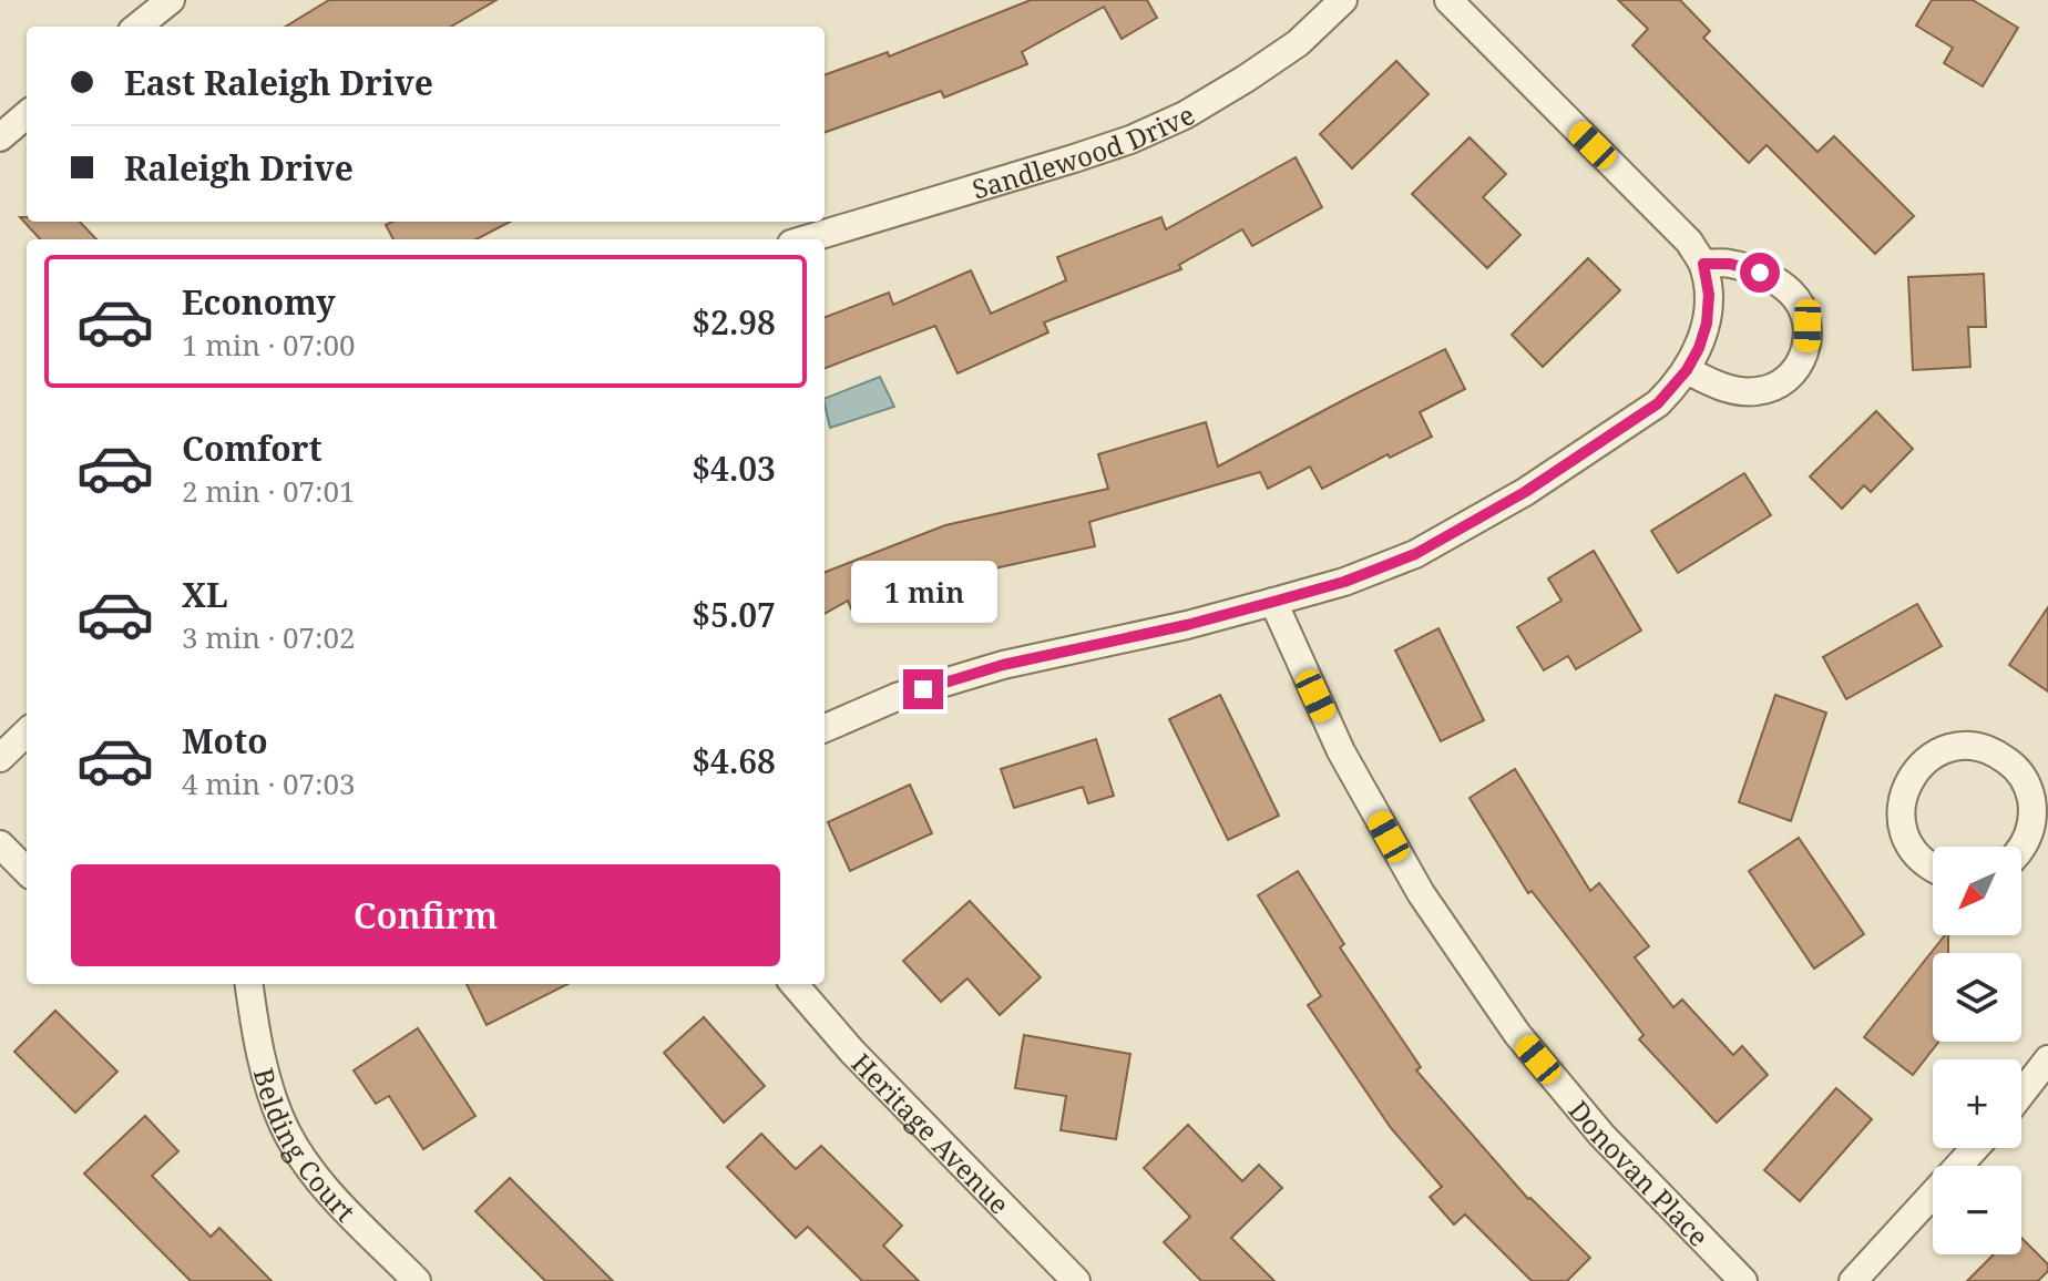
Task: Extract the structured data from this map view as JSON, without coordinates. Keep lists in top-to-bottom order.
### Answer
{
  "streets": {
    "street": [
      "Sandlewood Drive",
      "Heritage Avenue",
      "Belding Court",
      "Donovan Place"
    ]
  },
  "north": "bottom left",
  "page": {
    "banner": ["East Raleigh Drive", "Raleigh Drive"],
    "list": [
      {
        "name": "Economy",
        "note": "1 min · 07:00",
        "value": "$2.98"
      },
      {
        "name": "Comfort",
        "note": "2 min · 07:01",
        "value": "$4.03"
      },
      {
        "name": "XL",
        "note": "3 min · 07:02",
        "value": "$5.07"
      },
      {
        "name": "Moto",
        "note": "4 min · 07:03",
        "value": "$4.68"
      }
    ],
    "bubble": "1 min",
    "map_buttons": ["+", "−"],
    "buttons": "Confirm"
  }
}
